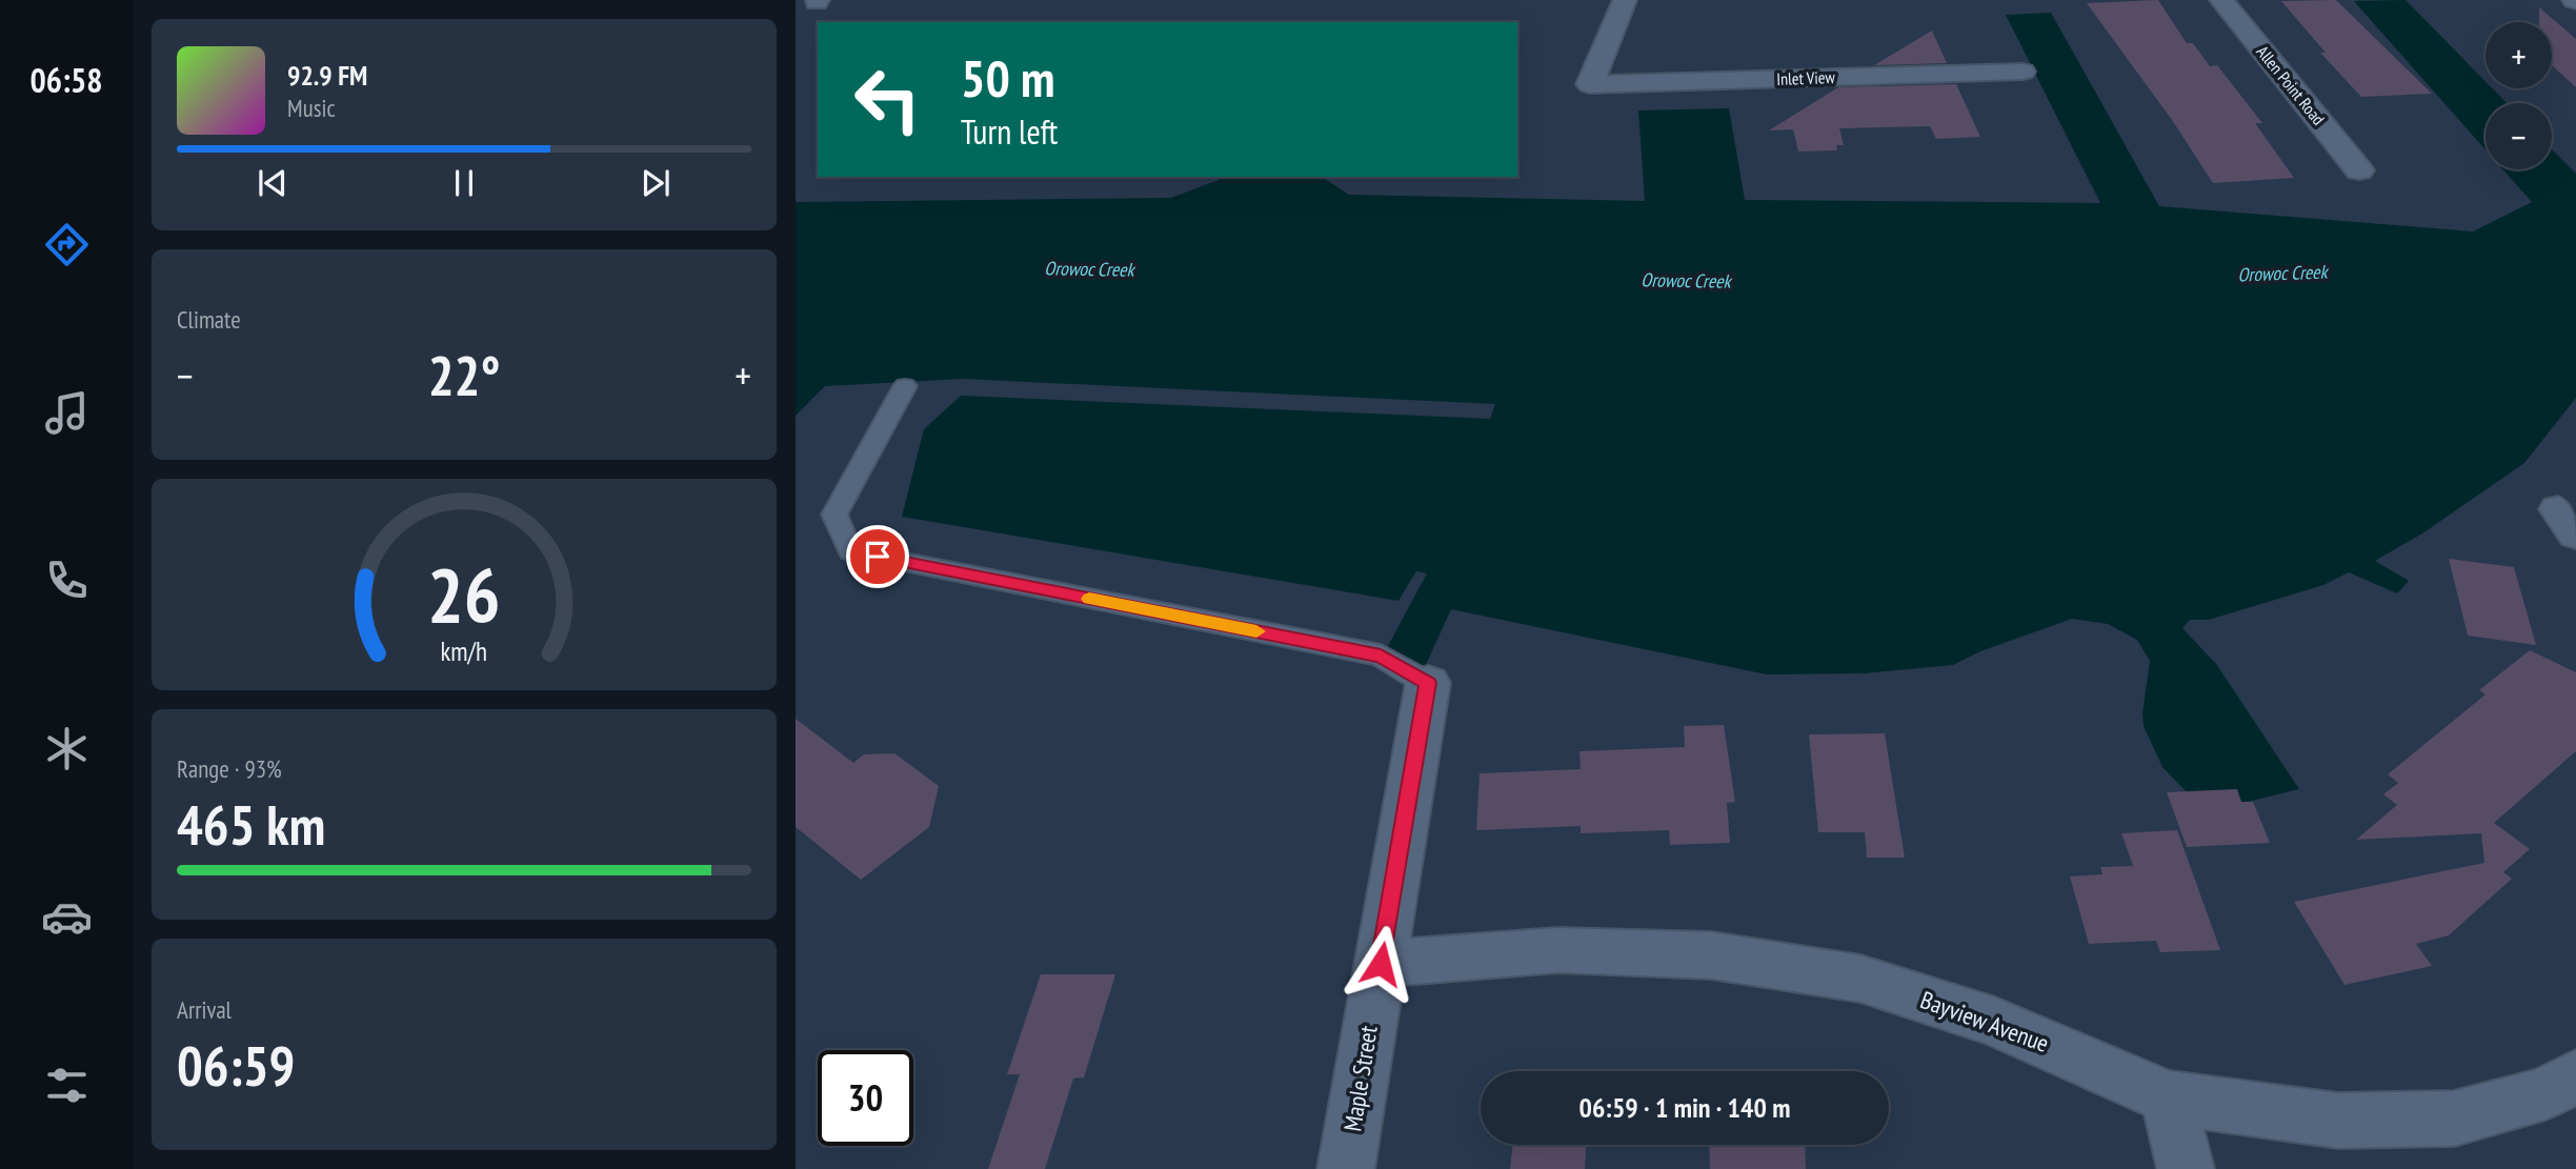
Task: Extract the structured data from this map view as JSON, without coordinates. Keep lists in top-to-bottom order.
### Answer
{
  "streets": {
    "street": [
      "Inlet View",
      "Allen Point Road",
      "Bayview Avenue",
      "Maple Street"
    ]
  },
  "crossings": [
    ["Bayview Avenue", "Maple Street"]
  ],
  "water": ["Orowoc Creek"],
  "page": {
    "tabs": "06:58",
    "map_buttons": ["+", "−"],
    "turn": ["50 m", "Turn left"],
    "song": ["92.9 FM", "Music"],
    "tile": [
      "Climate",
      ["Range · 93%", "465 km"],
      ["Arrival", "06:59"]
    ],
    "heat": ["−", "22°", "+"],
    "limit": "30",
    "trip": "06:59 · 1 min · 140 m",
    "gauge": ["26", "km/h"]
  }
}
